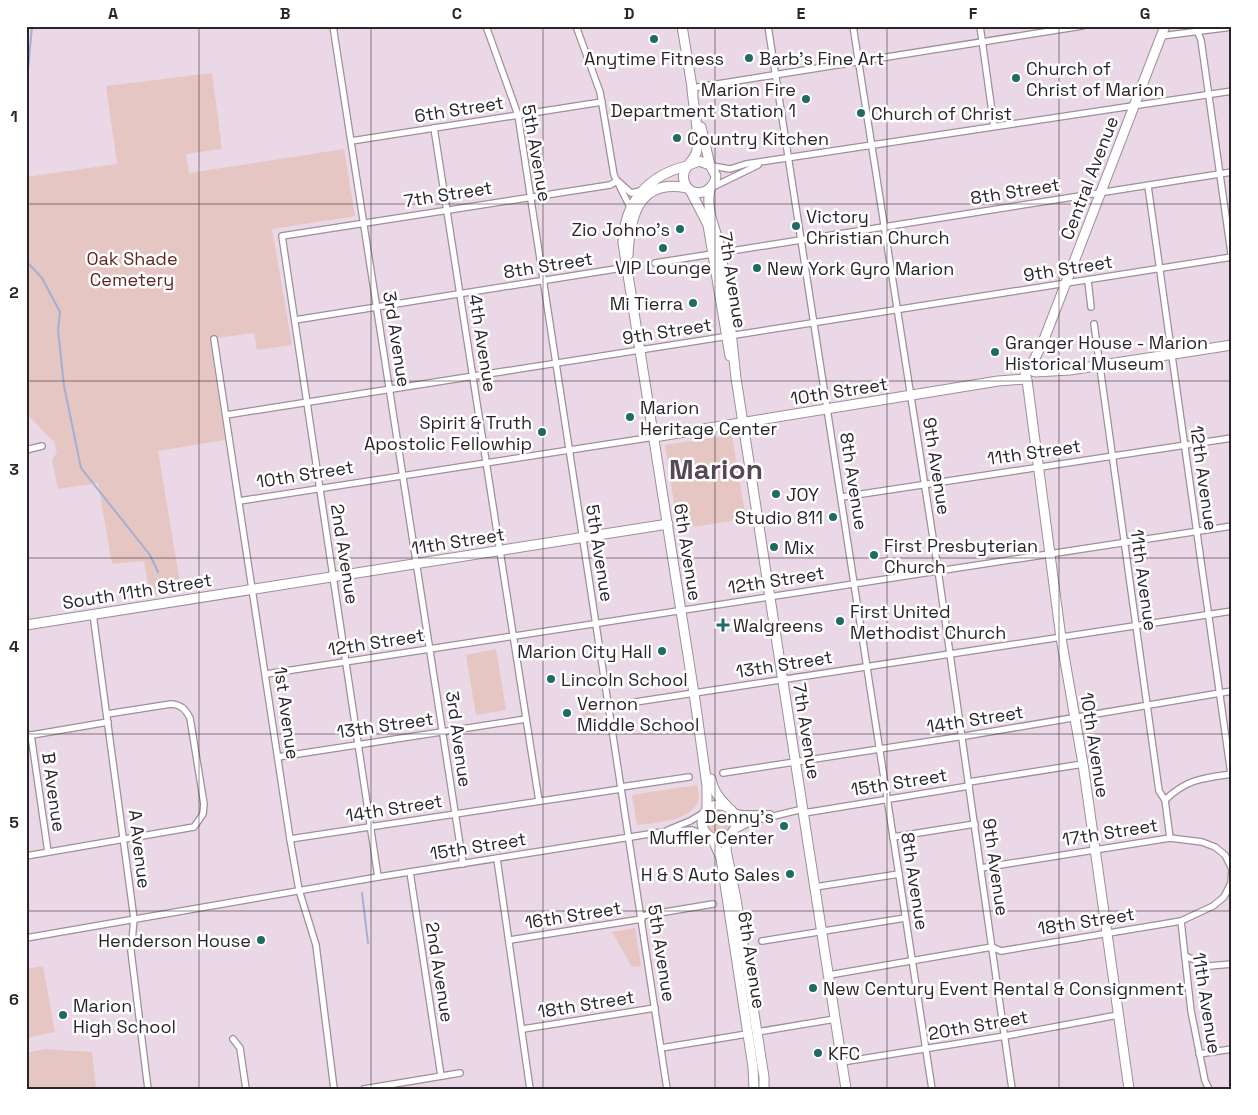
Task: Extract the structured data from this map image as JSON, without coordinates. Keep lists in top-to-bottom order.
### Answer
{
  "streets": {
    "main road": [
      "Central Avenue",
      "7th Avenue",
      "10th Street",
      "11th Street",
      "6th Avenue",
      "South 11th Street",
      "10th Avenue"
    ],
    "street": [
      "6th Street",
      "5th Avenue",
      "8th Street",
      "7th Street",
      "9th Street",
      "3rd Avenue",
      "4th Avenue",
      "9th Avenue",
      "12th Avenue",
      "8th Avenue",
      "2nd Avenue",
      "12th Street",
      "11th Avenue",
      "13th Street",
      "1st Avenue",
      "14th Street",
      "15th Street",
      "B Avenue",
      "17th Street",
      "A Avenue",
      "16th Street",
      "18th Street",
      "20th Street"
    ]
  },
  "crossings": [
    ["6th Street", "5th Avenue"],
    ["6th Street", "3rd Avenue"],
    ["6th Street", "4th Avenue"],
    ["5th Avenue", "8th Street"],
    ["5th Avenue", "7th Street"],
    ["5th Avenue", "9th Street"],
    ["5th Avenue", "10th Street"],
    ["5th Avenue", "11th Street"],
    ["5th Avenue", "12th Street"],
    ["5th Avenue", "13th Street"],
    ["5th Avenue", "14th Street"],
    ["5th Avenue", "15th Street"],
    ["5th Avenue", "16th Street"],
    ["5th Avenue", "18th Street"],
    ["Central Avenue", "8th Street"],
    ["Central Avenue", "9th Street"],
    ["Central Avenue", "10th Street"],
    ["Central Avenue", "10th Avenue"],
    ["8th Street", "7th Avenue"],
    ["8th Street", "3rd Avenue"],
    ["8th Street", "4th Avenue"],
    ["8th Street", "9th Avenue"],
    ["8th Street", "12th Avenue"],
    ["8th Street", "8th Avenue"],
    ["8th Street", "6th Avenue"],
    ["8th Street", "2nd Avenue"],
    ["7th Street", "3rd Avenue"],
    ["7th Street", "4th Avenue"],
    ["7th Street", "2nd Avenue"],
    ["9th Street", "7th Avenue"],
    ["9th Street", "3rd Avenue"],
    ["9th Street", "4th Avenue"],
    ["9th Street", "9th Avenue"],
    ["9th Street", "12th Avenue"],
    ["9th Street", "8th Avenue"],
    ["9th Street", "6th Avenue"],
    ["9th Street", "2nd Avenue"],
    ["9th Street", "1st Avenue"],
    ["7th Avenue", "10th Street"],
    ["7th Avenue", "6th Avenue"],
    ["7th Avenue", "12th Street"],
    ["7th Avenue", "13th Street"],
    ["7th Avenue", "14th Street"],
    ["7th Avenue", "15th Street"],
    ["7th Avenue", "18th Street"],
    ["7th Avenue", "20th Street"],
    ["3rd Avenue", "10th Street"],
    ["3rd Avenue", "11th Street"],
    ["3rd Avenue", "12th Street"],
    ["3rd Avenue", "13th Street"],
    ["3rd Avenue", "14th Street"],
    ["3rd Avenue", "15th Street"],
    ["4th Avenue", "10th Street"],
    ["4th Avenue", "11th Street"],
    ["4th Avenue", "12th Street"],
    ["4th Avenue", "13th Street"],
    ["4th Avenue", "14th Street"],
    ["10th Street", "9th Avenue"],
    ["10th Street", "12th Avenue"],
    ["10th Street", "8th Avenue"],
    ["10th Street", "6th Avenue"],
    ["10th Street", "2nd Avenue"],
    ["10th Street", "11th Avenue"],
    ["10th Street", "1st Avenue"],
    ["10th Street", "10th Avenue"],
    ["11th Street", "9th Avenue"],
    ["11th Street", "12th Avenue"],
    ["11th Street", "8th Avenue"],
    ["11th Street", "6th Avenue"],
    ["11th Street", "2nd Avenue"],
    ["11th Street", "11th Avenue"],
    ["11th Street", "South 11th Street"],
    ["11th Street", "1st Avenue"],
    ["11th Street", "10th Avenue"],
    ["9th Avenue", "12th Street"],
    ["9th Avenue", "13th Street"],
    ["9th Avenue", "14th Street"],
    ["9th Avenue", "15th Street"],
    ["9th Avenue", "17th Street"],
    ["9th Avenue", "18th Street"],
    ["9th Avenue", "20th Street"],
    ["12th Avenue", "12th Street"],
    ["12th Avenue", "13th Street"],
    ["12th Avenue", "14th Street"],
    ["8th Avenue", "12th Street"],
    ["8th Avenue", "13th Street"],
    ["8th Avenue", "14th Street"],
    ["8th Avenue", "15th Street"],
    ["8th Avenue", "18th Street"],
    ["8th Avenue", "20th Street"],
    ["6th Avenue", "12th Street"],
    ["6th Avenue", "13th Street"],
    ["6th Avenue", "15th Street"],
    ["2nd Avenue", "12th Street"],
    ["2nd Avenue", "13th Street"],
    ["2nd Avenue", "14th Street"],
    ["2nd Avenue", "15th Street"],
    ["12th Street", "11th Avenue"],
    ["12th Street", "1st Avenue"],
    ["12th Street", "10th Avenue"],
    ["11th Avenue", "13th Street"],
    ["11th Avenue", "14th Street"],
    ["11th Avenue", "17th Street"],
    ["11th Avenue", "18th Street"],
    ["South 11th Street", "1st Avenue"],
    ["South 11th Street", "A Avenue"],
    ["13th Street", "1st Avenue"],
    ["13th Street", "10th Avenue"],
    ["1st Avenue", "14th Street"],
    ["1st Avenue", "15th Street"],
    ["14th Street", "10th Avenue"],
    ["10th Avenue", "15th Street"],
    ["10th Avenue", "17th Street"],
    ["10th Avenue", "18th Street"],
    ["10th Avenue", "20th Street"],
    ["15th Street", "A Avenue"],
    ["17th Street", "18th Street"]
  ],
  "districts": ["Marion"],
  "parks": ["Oak Shade Cemetery"],
  "places": {
    "other": [
      "Anytime Fitness",
      "Barb's Fine Art",
      "Church of Christ of Marion",
      "Marion Fire Department Station 1",
      "Church of Christ",
      "Country Kitchen",
      "Victory Christian Church",
      "Zio Johno's",
      "VIP Lounge",
      "New York Gyro Marion",
      "Mi Tierra",
      "Granger House - Marion Historical Museum",
      "Marion Heritage Center",
      "Spirit & Truth Apostolic Fellowhip",
      "JOY",
      "Studio 811",
      "Mix",
      "First Presbyterian Church",
      "First United Methodist Church",
      "Marion City Hall",
      "Lincoln School",
      "Vernon Middle School",
      "Denny's Muffler Center",
      "H & S Auto Sales",
      "Henderson House",
      "New Century Event Rental & Consignment",
      "Marion High School",
      "KFC"
    ],
    "health": ["Walgreens"]
  },
  "grid": {
    "columns": [
      "A",
      "B",
      "C",
      "D",
      "E",
      "F",
      "G"
    ],
    "rows": [
      "1",
      "2",
      "3",
      "4",
      "5",
      "6"
    ]
  }
}
